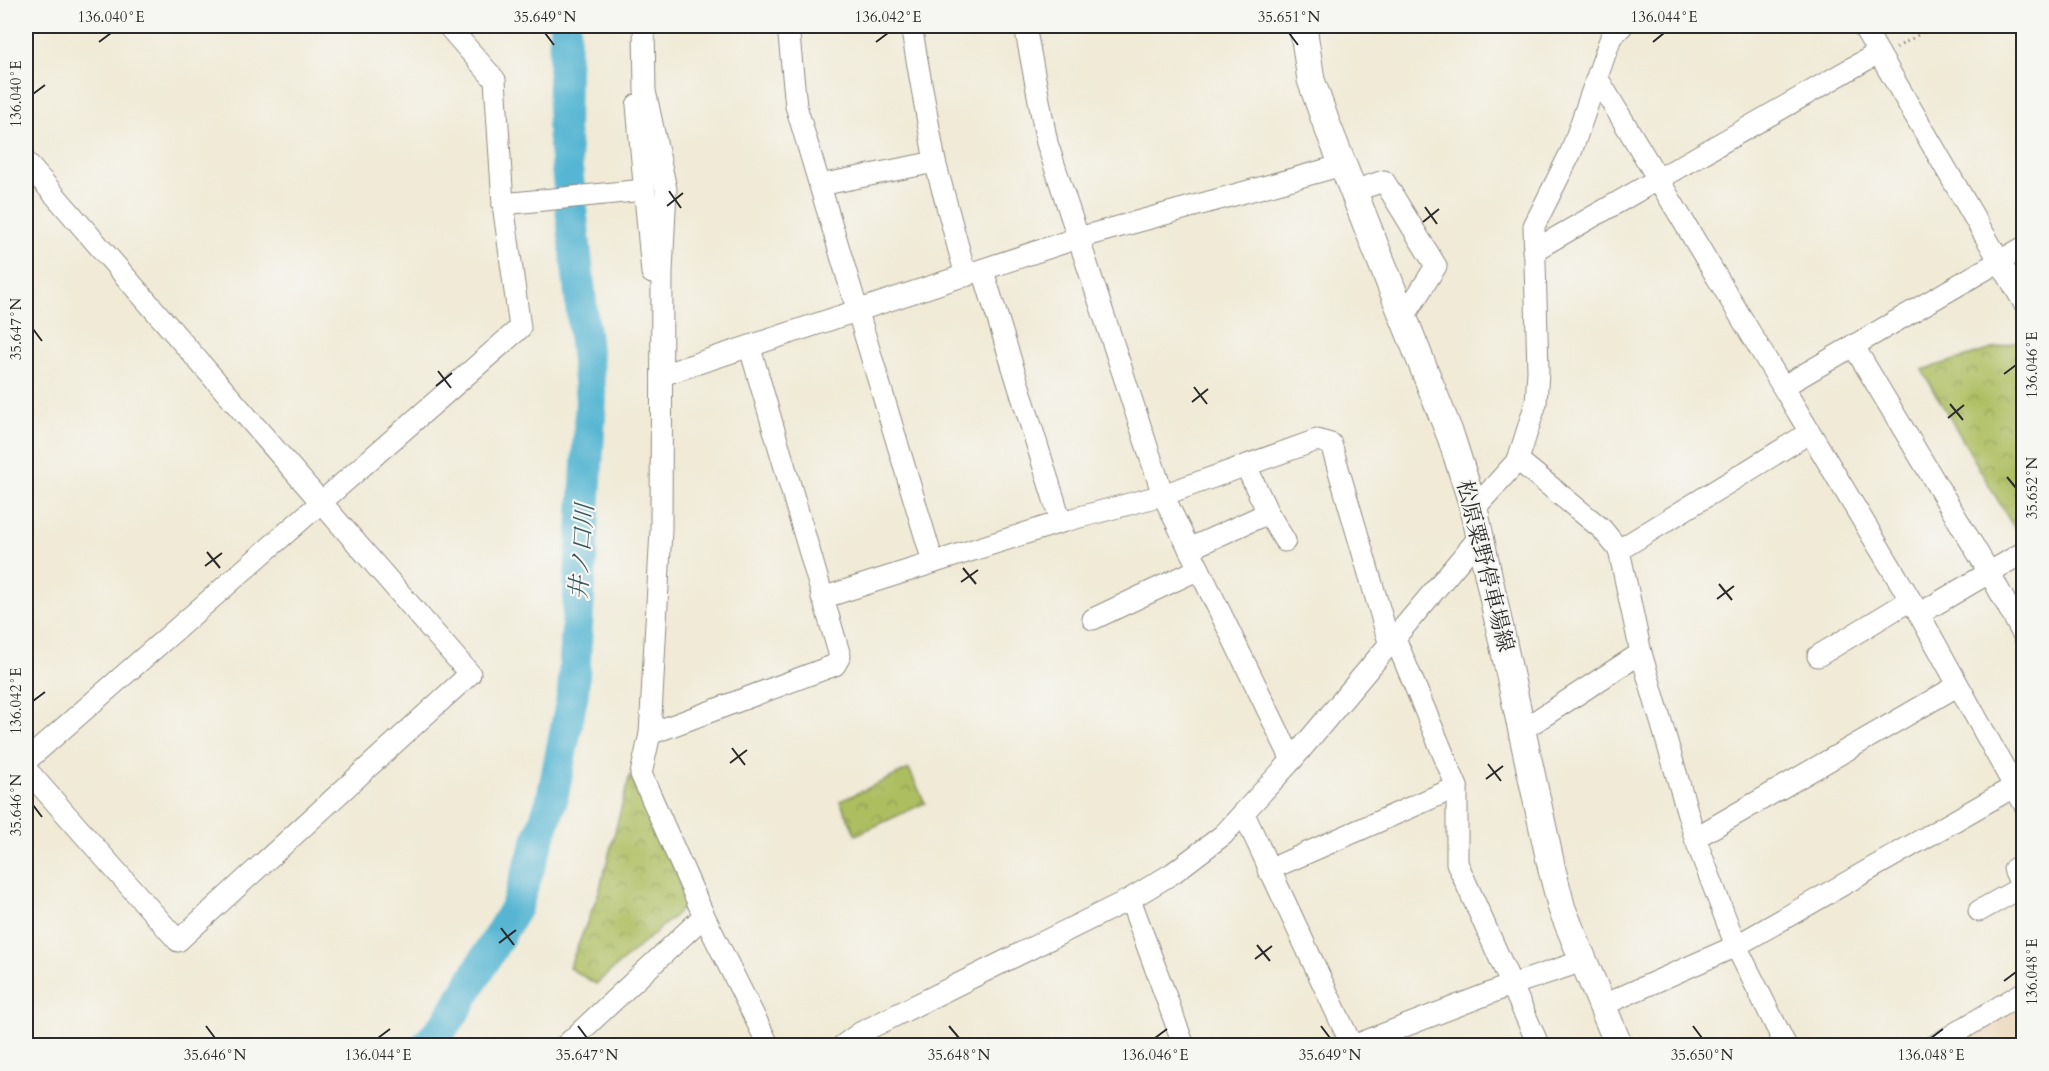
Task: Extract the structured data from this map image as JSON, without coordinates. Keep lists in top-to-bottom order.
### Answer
{
  "streets": {
    "main road": ["松原粟野停車場線"]
  },
  "water": ["井ノ口川"],
  "coordinates": [
    "136.040°E",
    "35.649°N",
    "136.042°E",
    "35.651°N",
    "136.044°E",
    "35.647°N",
    "136.046°E",
    "35.652°N",
    "35.646°N",
    "136.048°E",
    "35.648°N",
    "35.650°N"
  ]
}
